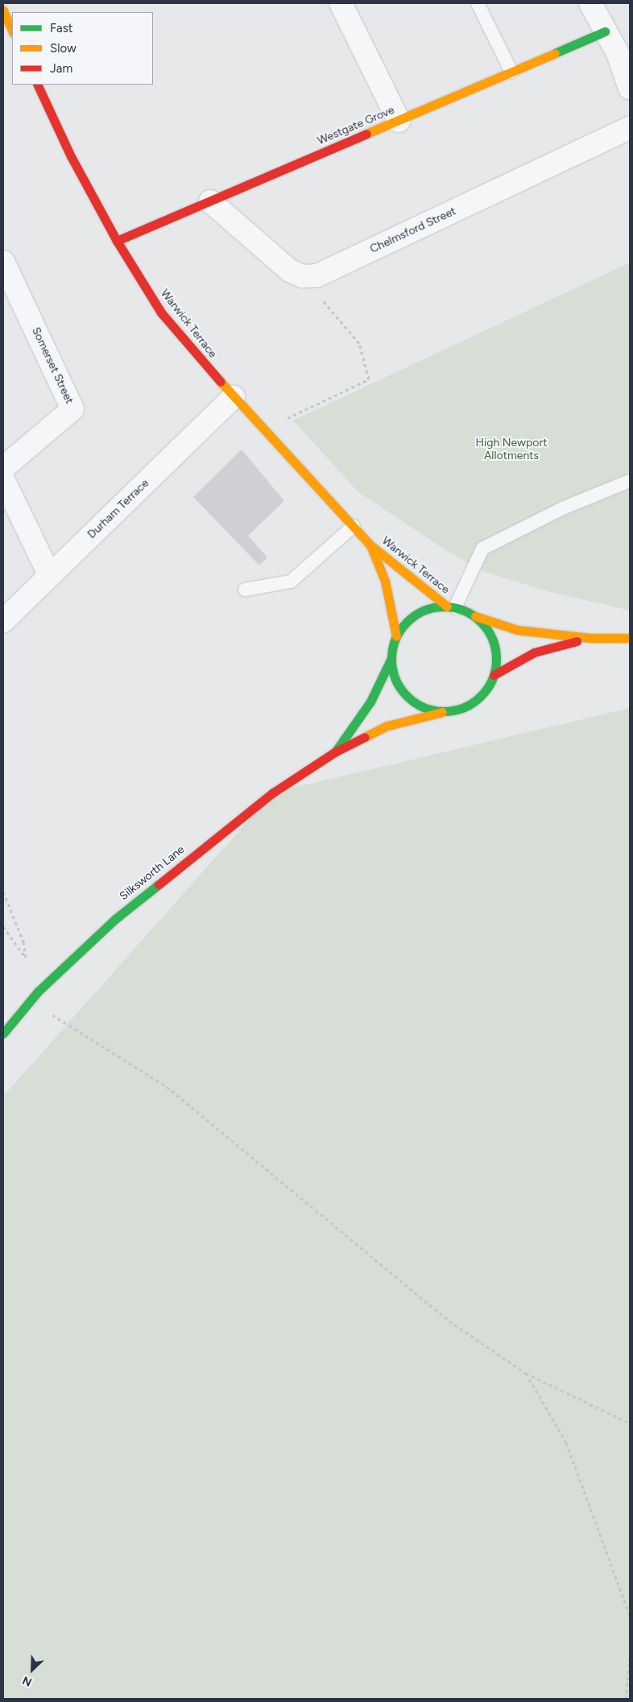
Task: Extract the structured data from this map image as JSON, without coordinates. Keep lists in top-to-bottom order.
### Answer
{
  "streets": {
    "street": [
      "Westgate Grove",
      "Chelmsford Street",
      "Warwick Terrace",
      "Somerset Street",
      "Durham Terrace",
      "Silksworth Lane"
    ]
  },
  "crossings": [
    ["Westgate Grove", "Warwick Terrace"],
    ["Warwick Terrace", "Durham Terrace"],
    ["Warwick Terrace", "Silksworth Lane"]
  ],
  "parks": ["High Newport Allotments"],
  "legend": ["Fast", "Slow", "Jam"],
  "north": "bottom left"
}
